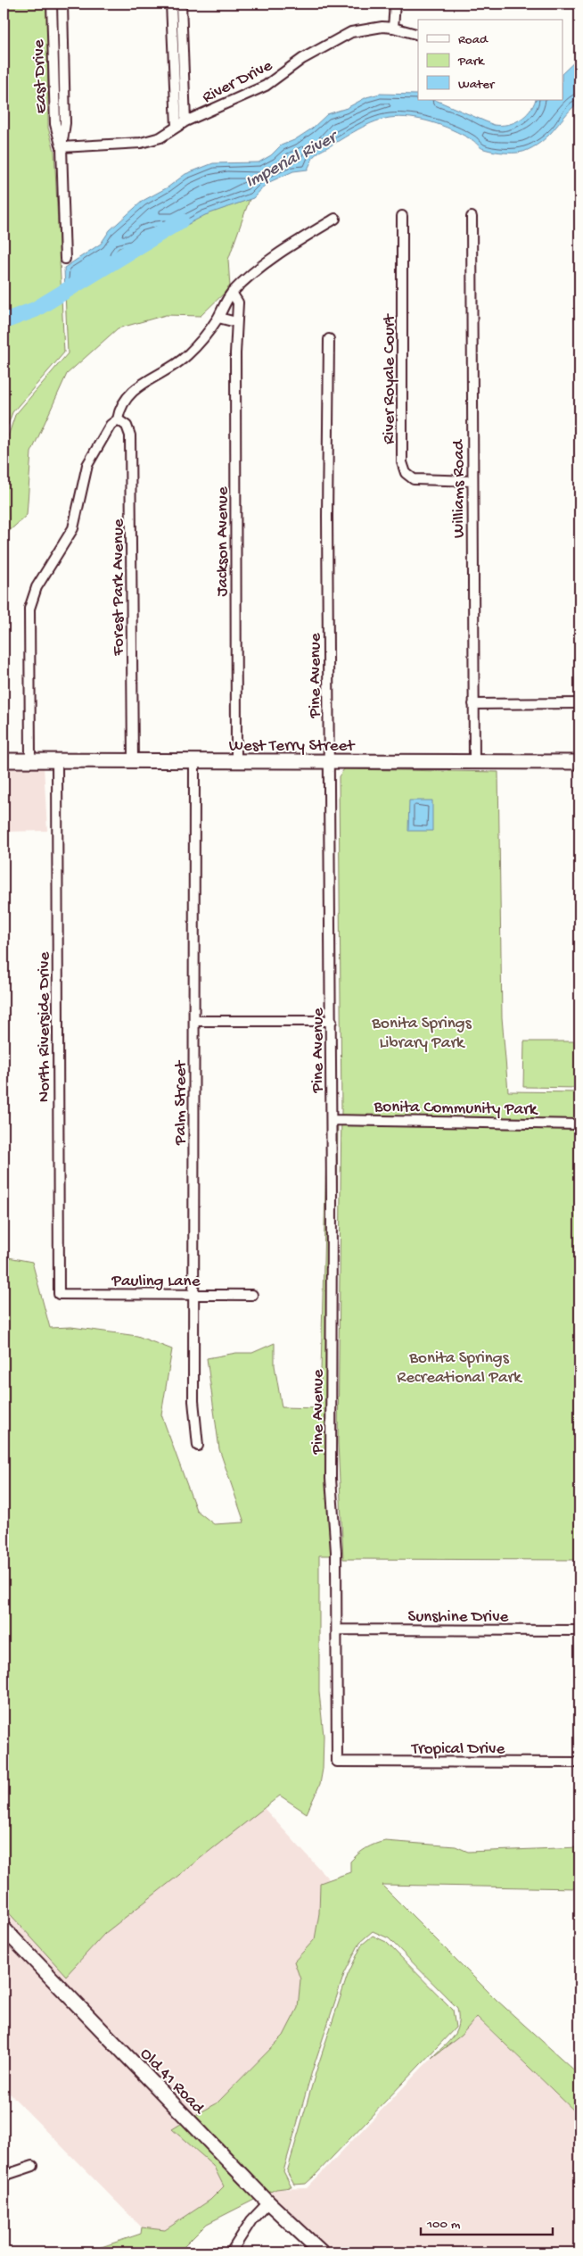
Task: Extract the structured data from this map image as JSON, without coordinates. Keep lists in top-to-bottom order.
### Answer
{
  "streets": {
    "street": [
      "East Drive",
      "River Drive",
      "River Royale Court",
      "Williams Road",
      "Jackson Avenue",
      "Forest Park Avenue",
      "Pine Avenue",
      "West Terry Street",
      "North Riverside Drive",
      "Palm Street",
      "Bonita Community Park",
      "Pauling Lane",
      "Sunshine Drive",
      "Tropical Drive",
      "Old 41 Road"
    ]
  },
  "crossings": [
    ["East Drive", "River Drive"],
    ["River Royale Court", "Williams Road"],
    ["Williams Road", "West Terry Street"],
    ["Jackson Avenue", "West Terry Street"],
    ["Forest Park Avenue", "West Terry Street"],
    ["Pine Avenue", "West Terry Street"],
    ["Pine Avenue", "Bonita Community Park"],
    ["Pine Avenue", "Sunshine Drive"],
    ["Pine Avenue", "Tropical Drive"],
    ["West Terry Street", "North Riverside Drive"],
    ["West Terry Street", "Palm Street"],
    ["North Riverside Drive", "Pauling Lane"],
    ["Palm Street", "Pauling Lane"]
  ],
  "water": ["Imperial River"],
  "parks": ["Bonita Springs Library Park", "Bonita Springs Recreational Park"],
  "legend": ["Road", "Park", "Water"],
  "scale_bar": "100 m"
}
